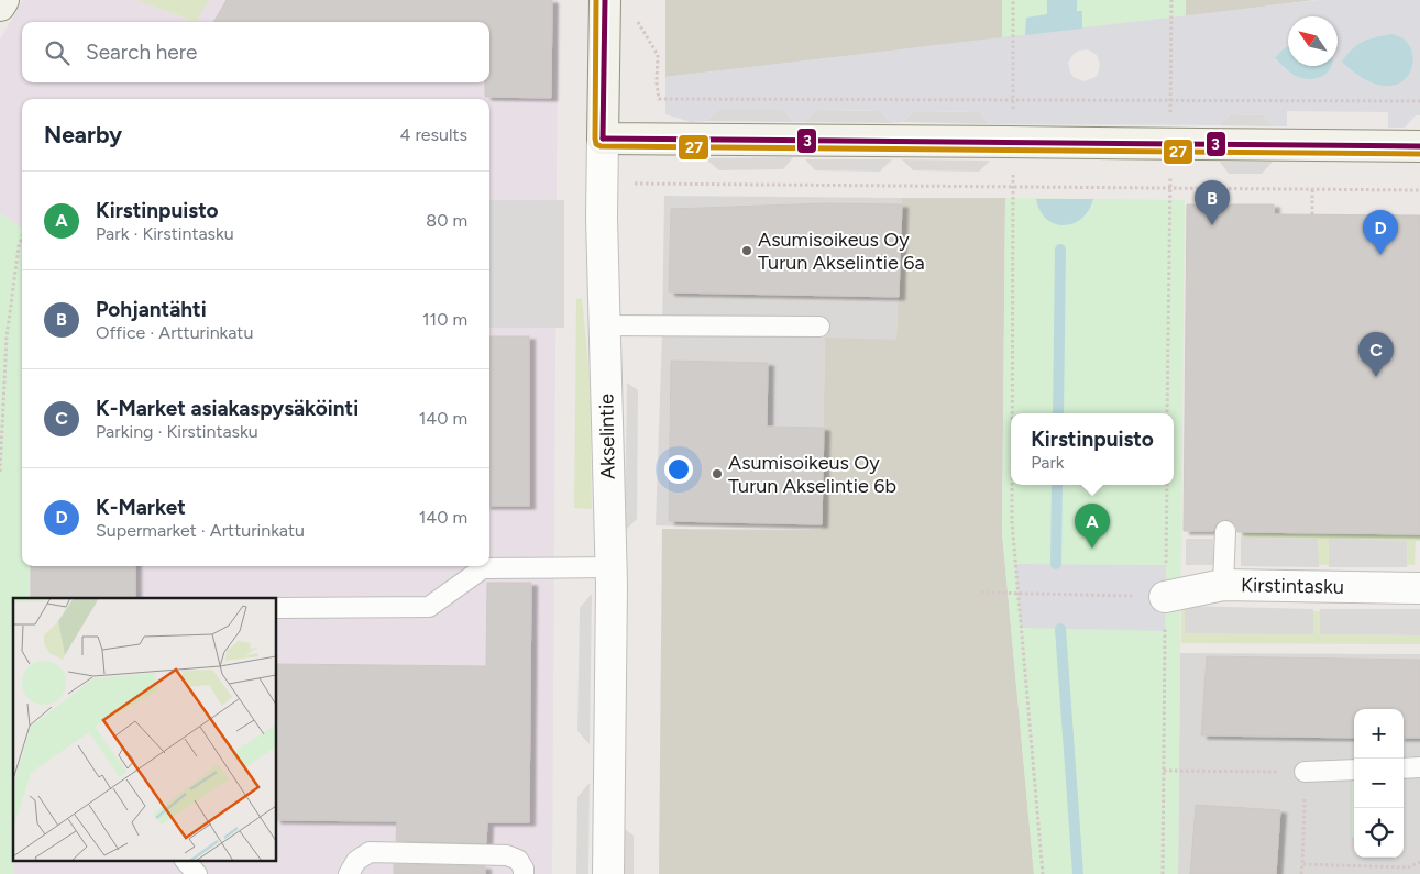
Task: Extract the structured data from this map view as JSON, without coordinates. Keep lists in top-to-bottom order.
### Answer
{
  "streets": {
    "street": ["Akselintie", "Kirstintasku"]
  },
  "places": ["Asumisoikeus Oy Turun Akselintie 6a", "Asumisoikeus Oy Turun Akselintie 6b"],
  "lines": ["transit line 3", "transit line 27"],
  "north": "top left",
  "page": {
    "search": "Search here",
    "heading": ["Nearby", "4 results"],
    "list": [
      {
        "mark": "A",
        "name": "Kirstinpuisto",
        "note": "Park · Kirstintasku",
        "value": "80 m"
      },
      {
        "mark": "B",
        "name": "Pohjantähti",
        "note": "Office · Artturinkatu",
        "value": "110 m"
      },
      {
        "mark": "C",
        "name": "K-Market asiakaspysäköinti",
        "note": "Parking · Kirstintasku",
        "value": "140 m"
      },
      {
        "mark": "D",
        "name": "K-Market",
        "note": "Supermarket · Artturinkatu",
        "value": "140 m"
      }
    ],
    "pins": [
      "B",
      "D",
      "C",
      "A"
    ],
    "popup": ["Kirstinpuisto", "Park"],
    "map_buttons": ["+", "−"]
  }
}
